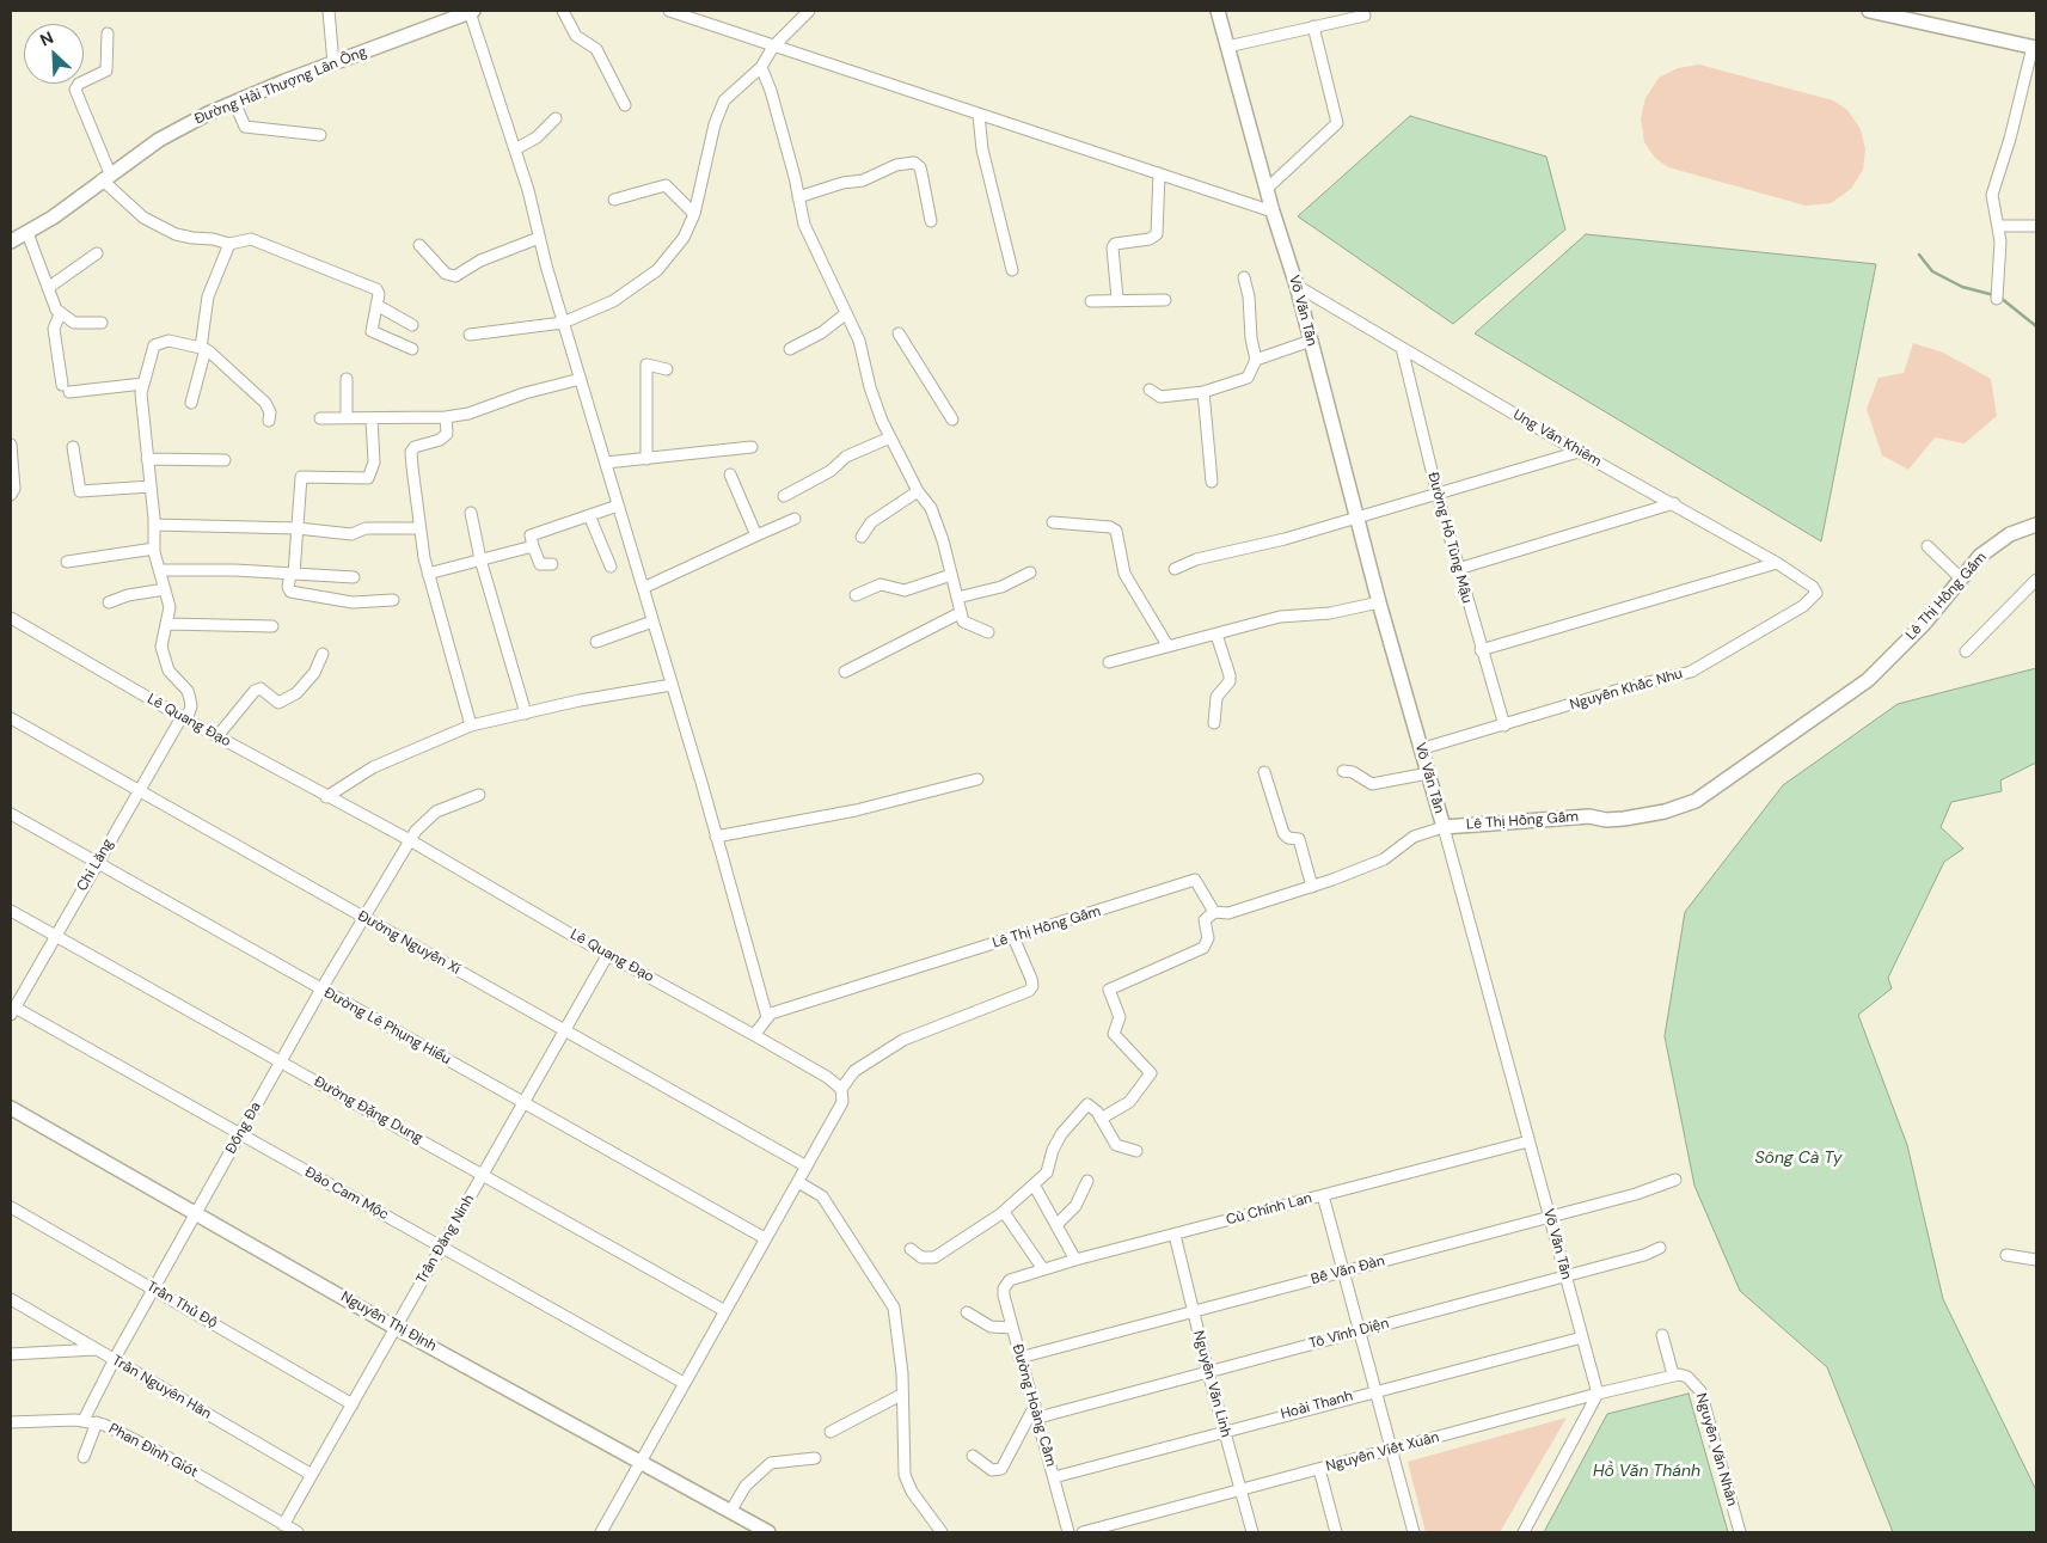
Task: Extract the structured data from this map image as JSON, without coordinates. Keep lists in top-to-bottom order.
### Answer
{
  "streets": {
    "street": [
      "Đường Hải Thượng Lãn Ông",
      "Võ Văn Tần",
      "Ung Văn Khiêm",
      "Đường Hồ Tùng Mậu",
      "Lê Thị Hồng Gấm",
      "Nguyễn Khắc Nhu",
      "Lê Quang Đạo",
      "Chi Lăng",
      "Đường Nguyễn Xí",
      "Đường Lê Phụng Hiểu",
      "Đường Đặng Dung",
      "Đống Đa",
      "Đào Cam Mộc",
      "Cù Chính Lan",
      "Trần Đăng Ninh",
      "Bế Văn Đàn",
      "Trần Thủ Độ",
      "Nguyễn Thị Định",
      "Tô Vĩnh Diện",
      "Nguyễn Văn Linh",
      "Trần Nguyên Hãn",
      "Đường Hoàng Cầm",
      "Hoài Thanh",
      "Nguyễn Văn Nhân",
      "Phan Đình Giót",
      "Nguyễn Viết Xuân"
    ]
  },
  "crossings": [
    ["Võ Văn Tần", "Ung Văn Khiêm"],
    ["Võ Văn Tần", "Lê Thị Hồng Gấm"],
    ["Võ Văn Tần", "Nguyễn Khắc Nhu"],
    ["Võ Văn Tần", "Cù Chính Lan"],
    ["Võ Văn Tần", "Bế Văn Đàn"],
    ["Võ Văn Tần", "Tô Vĩnh Diện"],
    ["Võ Văn Tần", "Hoài Thanh"],
    ["Võ Văn Tần", "Nguyễn Viết Xuân"],
    ["Ung Văn Khiêm", "Đường Hồ Tùng Mậu"],
    ["Ung Văn Khiêm", "Nguyễn Khắc Nhu"],
    ["Đường Hồ Tùng Mậu", "Nguyễn Khắc Nhu"],
    ["Lê Quang Đạo", "Chi Lăng"],
    ["Lê Quang Đạo", "Đống Đa"],
    ["Lê Quang Đạo", "Trần Đăng Ninh"],
    ["Chi Lăng", "Đường Nguyễn Xí"],
    ["Chi Lăng", "Đường Lê Phụng Hiểu"],
    ["Chi Lăng", "Đường Đặng Dung"],
    ["Chi Lăng", "Đào Cam Mộc"],
    ["Đường Nguyễn Xí", "Đống Đa"],
    ["Đường Nguyễn Xí", "Trần Đăng Ninh"],
    ["Đường Lê Phụng Hiểu", "Đống Đa"],
    ["Đường Lê Phụng Hiểu", "Trần Đăng Ninh"],
    ["Đường Đặng Dung", "Đống Đa"],
    ["Đường Đặng Dung", "Trần Đăng Ninh"],
    ["Đống Đa", "Đào Cam Mộc"],
    ["Đống Đa", "Trần Thủ Độ"],
    ["Đống Đa", "Nguyễn Thị Định"],
    ["Đống Đa", "Trần Nguyên Hãn"],
    ["Đống Đa", "Phan Đình Giót"],
    ["Đào Cam Mộc", "Trần Đăng Ninh"],
    ["Cù Chính Lan", "Nguyễn Văn Linh"],
    ["Cù Chính Lan", "Đường Hoàng Cầm"],
    ["Trần Đăng Ninh", "Trần Thủ Độ"],
    ["Trần Đăng Ninh", "Nguyễn Thị Định"],
    ["Trần Đăng Ninh", "Trần Nguyên Hãn"],
    ["Trần Đăng Ninh", "Phan Đình Giót"],
    ["Bế Văn Đàn", "Nguyễn Văn Linh"],
    ["Bế Văn Đàn", "Đường Hoàng Cầm"],
    ["Tô Vĩnh Diện", "Nguyễn Văn Linh"],
    ["Tô Vĩnh Diện", "Đường Hoàng Cầm"],
    ["Nguyễn Văn Linh", "Hoài Thanh"],
    ["Nguyễn Văn Linh", "Nguyễn Viết Xuân"],
    ["Đường Hoàng Cầm", "Hoài Thanh"],
    ["Nguyễn Văn Nhân", "Nguyễn Viết Xuân"]
  ],
  "water": ["Sông Cà Ty", "Hồ Văn Thánh"],
  "north": "top left"
}
